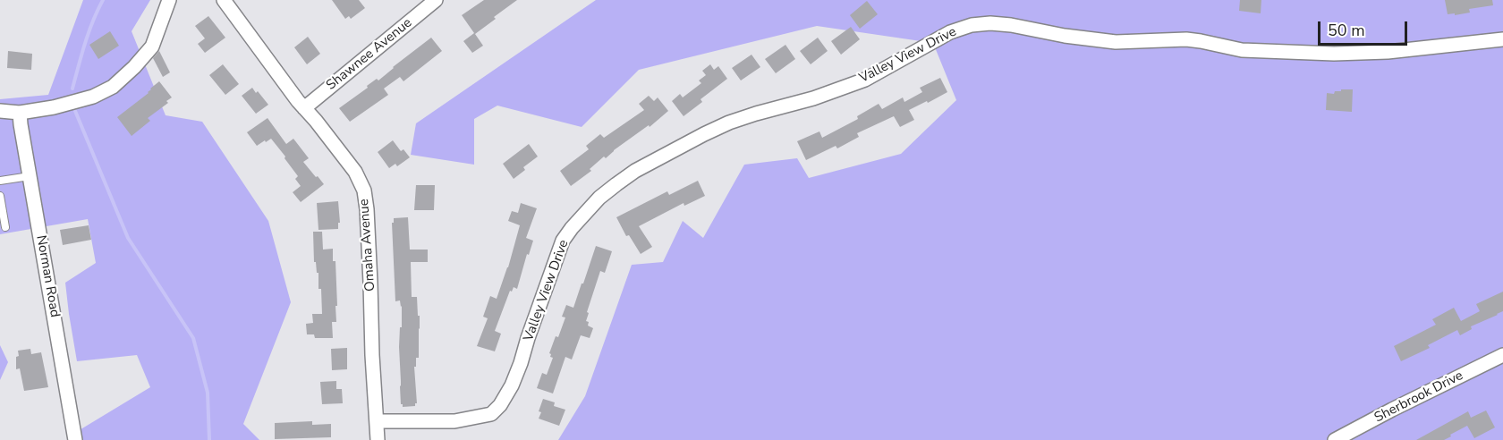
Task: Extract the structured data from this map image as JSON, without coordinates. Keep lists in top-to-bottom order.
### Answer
{
  "streets": {
    "street": [
      "Shawnee Avenue",
      "Valley View Drive",
      "Omaha Avenue",
      "Norman Road",
      "Sherbrook Drive"
    ]
  },
  "crossings": [
    ["Shawnee Avenue", "Omaha Avenue"],
    ["Valley View Drive", "Omaha Avenue"]
  ],
  "scale_bar": "50 m"
}
